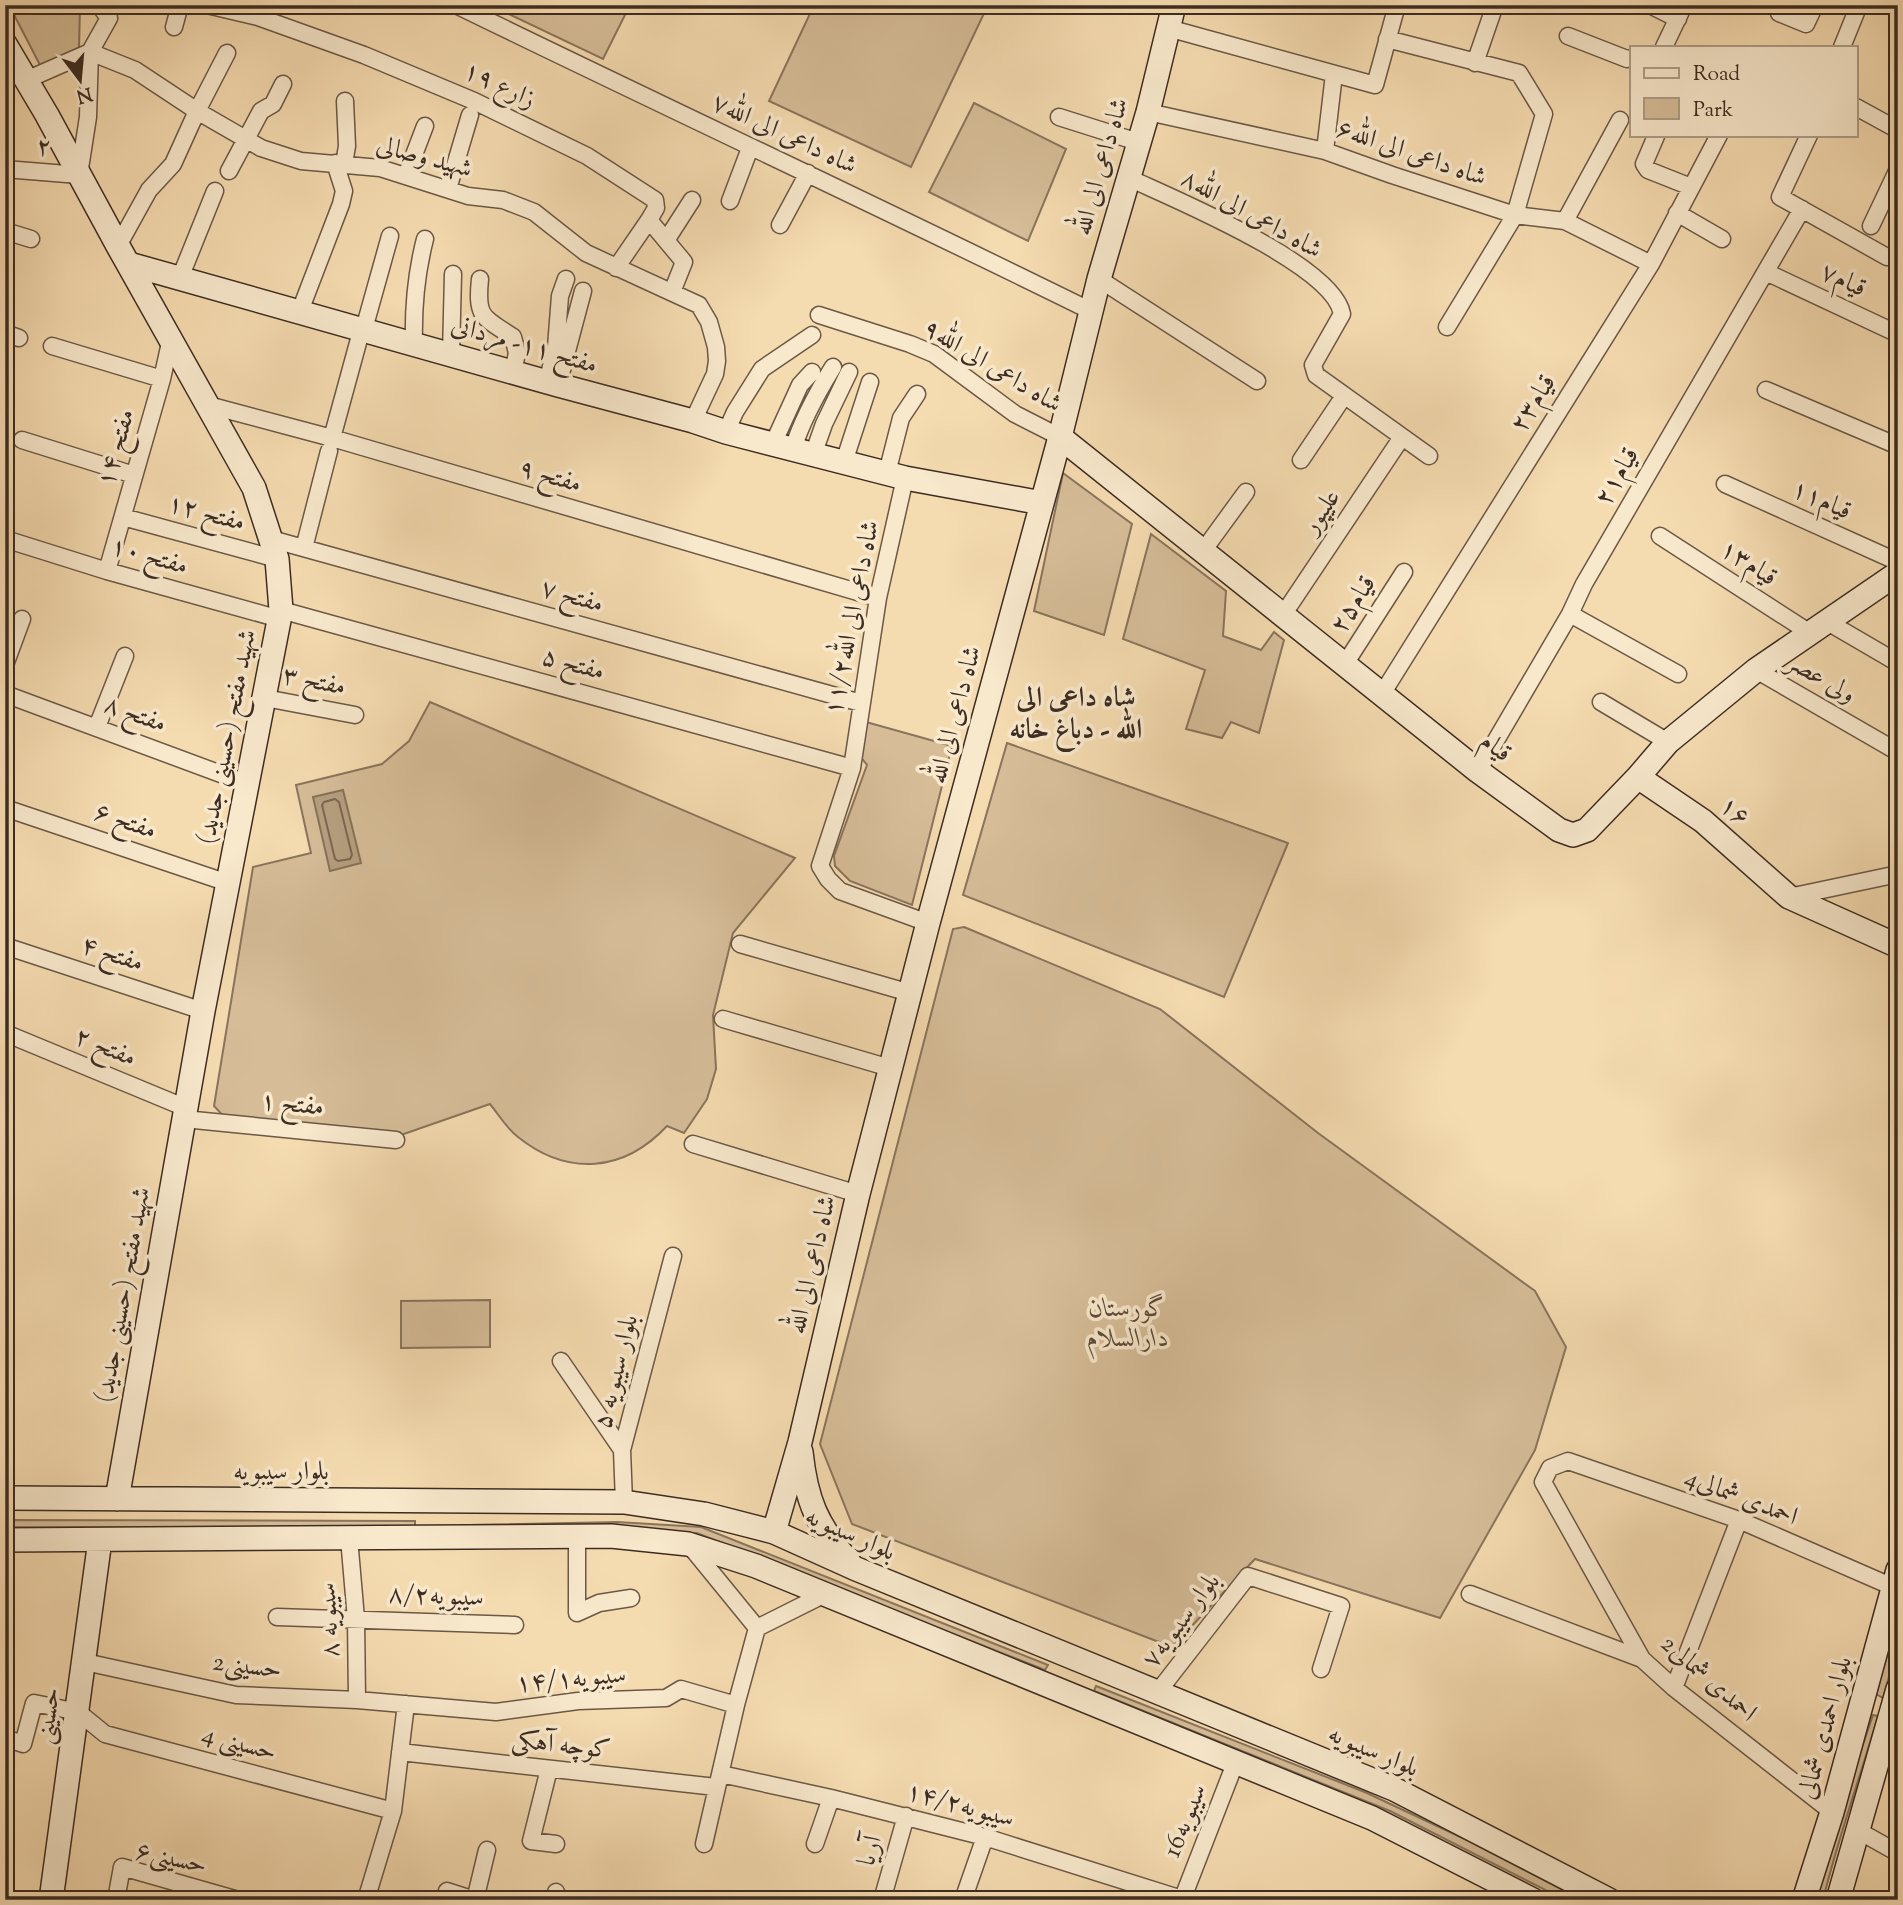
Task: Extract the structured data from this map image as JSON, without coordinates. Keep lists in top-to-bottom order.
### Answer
{
  "streets": {
    "street": [
      "۱۹ زارع",
      "شاه داعی الی الله۷",
      "۲",
      "شاه داعی الی الله۶",
      "شهید وصالی",
      "شاه داعی الی الله",
      "شاه داعی الی الله۸",
      "قیام۷",
      "مفتح ۱۱- مردانی",
      "شاه داعی الی الله۹",
      "قیام۲۳",
      "مفتح ۱۴",
      "مفتح ۹",
      "قیام۲۱",
      "قیام۱۱",
      "علیپور",
      "مفتح ۱۲",
      "مفتح ۱۰",
      "قیام۱۳",
      "مفتح ۷",
      "قیام۲۵",
      "۱۱/۲شاه داعی الی الله",
      "مفتح ۵",
      "ولی عصر",
      "مفتح ۳",
      "مفتح ۸",
      "شهید مفتح (حسینی جدید)",
      "قیام",
      "۱۶",
      "مفتح ۶",
      "مفتح ۴",
      "مفتح ۲",
      "مفتح ۱",
      "بلوار سیبویه ۵",
      "بلوار سیبویه",
      "4احمدی شمالی",
      "سیبویه۸/۲",
      "سیبویه ۸",
      "بلوار سیبویه۷",
      "حسینی2",
      "2احمدی شمالی",
      "سیبویه۱۴/۱",
      "حسینی",
      "بلوار احمدی شمالی",
      "حسینی 4",
      "کوچه آهکی",
      "سیبویه۱۴/۲",
      "سیبویه16",
      "آریا",
      "حسینی۶"
    ]
  },
  "crossings": [
    ["شاه داعی الی الله۷", "شاه داعی الی الله"],
    ["۲", "شهید مفتح (حسینی جدید)"],
    ["شاه داعی الی الله۶", "شاه داعی الی الله"],
    ["شاه داعی الی الله۶", "قیام۲۳"],
    ["شهید وصالی", "مفتح ۱۱- مردانی"],
    ["شاه داعی الی الله", "شاه داعی الی الله۸"],
    ["شاه داعی الی الله", "مفتح ۱۱- مردانی"],
    ["شاه داعی الی الله", "شاه داعی الی الله۹"],
    ["شاه داعی الی الله", "۱۱/۲شاه داعی الی الله"],
    ["شاه داعی الی الله", "قیام"],
    ["شاه داعی الی الله", "بلوار سیبویه"],
    ["قیام۷", "قیام۲۱"],
    ["مفتح ۱۱- مردانی", "۱۱/۲شاه داعی الی الله"],
    ["مفتح ۱۱- مردانی", "شهید مفتح (حسینی جدید)"],
    ["شاه داعی الی الله۹", "قیام"],
    ["قیام۲۳", "قیام"],
    ["مفتح ۱۴", "مفتح ۱۲"],
    ["مفتح ۱۴", "مفتح ۱۰"],
    ["مفتح ۱۴", "شهید مفتح (حسینی جدید)"],
    ["مفتح ۹", "۱۱/۲شاه داعی الی الله"],
    ["مفتح ۹", "شهید مفتح (حسینی جدید)"],
    ["قیام۲۱", "قیام"],
    ["علیپور", "قیام"],
    ["مفتح ۱۲", "مفتح ۷"],
    ["مفتح ۱۲", "شهید مفتح (حسینی جدید)"],
    ["مفتح ۱۰", "مفتح ۵"],
    ["مفتح ۱۰", "شهید مفتح (حسینی جدید)"],
    ["قیام۱۳", "قیام"],
    ["مفتح ۷", "۱۱/۲شاه داعی الی الله"],
    ["مفتح ۷", "شهید مفتح (حسینی جدید)"],
    ["قیام۲۵", "قیام"],
    ["۱۱/۲شاه داعی الی الله", "مفتح ۵"],
    ["مفتح ۵", "شهید مفتح (حسینی جدید)"],
    ["ولی عصر", "قیام"],
    ["مفتح ۳", "شهید مفتح (حسینی جدید)"],
    ["مفتح ۸", "شهید مفتح (حسینی جدید)"],
    ["شهید مفتح (حسینی جدید)", "مفتح ۶"],
    ["شهید مفتح (حسینی جدید)", "مفتح ۴"],
    ["شهید مفتح (حسینی جدید)", "مفتح ۲"],
    ["شهید مفتح (حسینی جدید)", "مفتح ۱"],
    ["شهید مفتح (حسینی جدید)", "بلوار سیبویه"],
    ["قیام", "۱۶"],
    ["مفتح ۲", "مفتح ۱"],
    ["بلوار سیبویه ۵", "بلوار سیبویه"],
    ["بلوار سیبویه", "بلوار سیبویه۷"],
    ["4احمدی شمالی", "2احمدی شمالی"],
    ["4احمدی شمالی", "بلوار احمدی شمالی"],
    ["سیبویه۸/۲", "سیبویه ۸"],
    ["سیبویه ۸", "حسینی2"],
    ["حسینی2", "سیبویه۱۴/۱"],
    ["حسینی2", "حسینی"],
    ["2احمدی شمالی", "بلوار احمدی شمالی"],
    ["حسینی", "حسینی 4"],
    ["کوچه آهکی", "سیبویه۱۴/۲"],
    ["سیبویه۱۴/۲", "سیبویه16"],
    ["سیبویه۱۴/۲", "آریا"]
  ],
  "districts": ["شاه داعی الی الله - دباغ خانه"],
  "parks": ["گورستان دارالسلام"],
  "legend": ["Road", "Park"],
  "north": "bottom"
}
